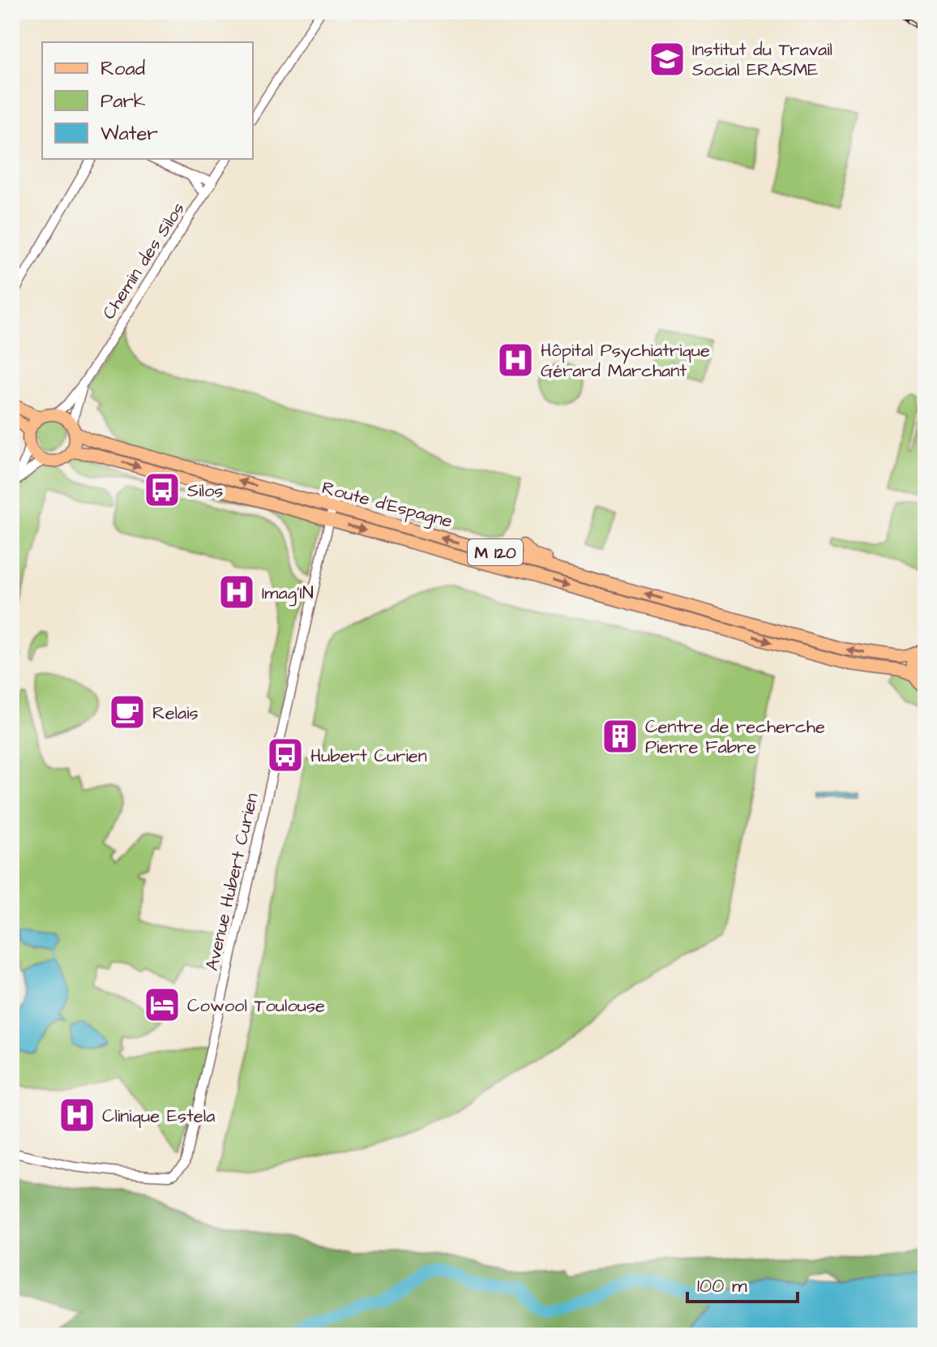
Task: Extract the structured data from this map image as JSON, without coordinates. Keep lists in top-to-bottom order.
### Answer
{
  "streets": {
    "main road": ["Route d'Espagne", "M 120"],
    "street": ["Chemin des Silos", "Avenue Hubert Curien"]
  },
  "crossings": [
    ["Chemin des Silos", "Route d'Espagne"],
    ["Route d'Espagne", "Avenue Hubert Curien"]
  ],
  "places": {
    "school or university": ["Institut du Travail Social ERASME"],
    "hospital": ["Hôpital Psychiatrique Gérard Marchant", "Imag'IN", "Clinique Estela"],
    "bus stop": ["Silos", "Hubert Curien"],
    "cafe": ["Relais"],
    "building": ["Centre de recherche Pierre Fabre"],
    "hotel": ["Cowool Toulouse"]
  },
  "legend": ["Road", "Park", "Water"],
  "scale_bar": "100 m"
}
